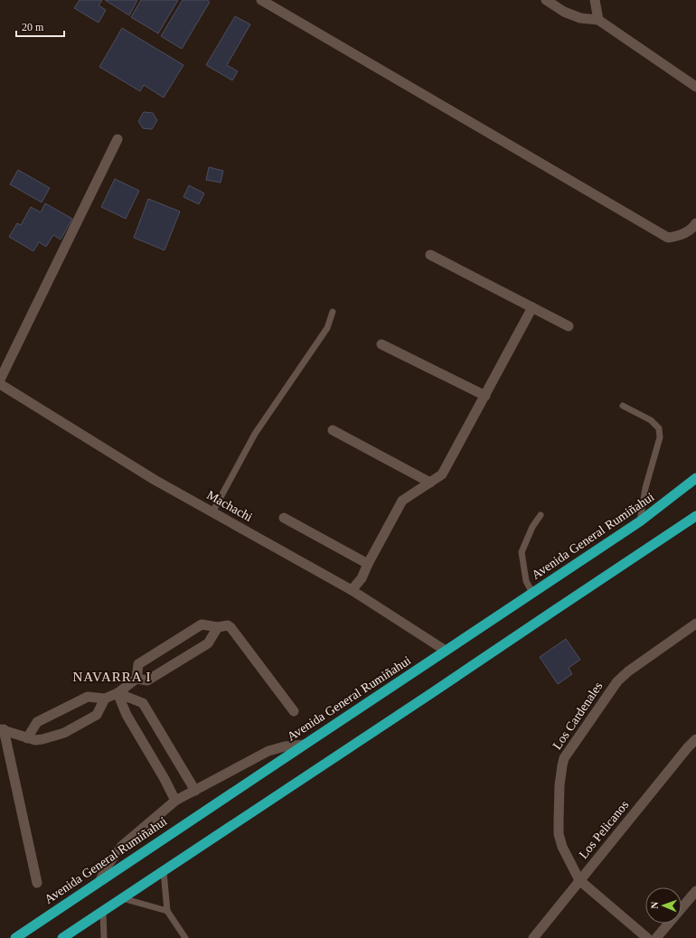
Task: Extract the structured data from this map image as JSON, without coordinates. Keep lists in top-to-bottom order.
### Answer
{
  "streets": {
    "highway": ["Avenida General Rumiñahui"],
    "street": ["Machachi", "Los Cardenales", "Los Pelicanos"]
  },
  "crossings": [
    ["Machachi", "Avenida General Rumiñahui"],
    ["Los Cardenales", "Los Pelicanos"]
  ],
  "districts": ["NAVARRA I"],
  "scale_bar": "20 m",
  "north": "left"
}
